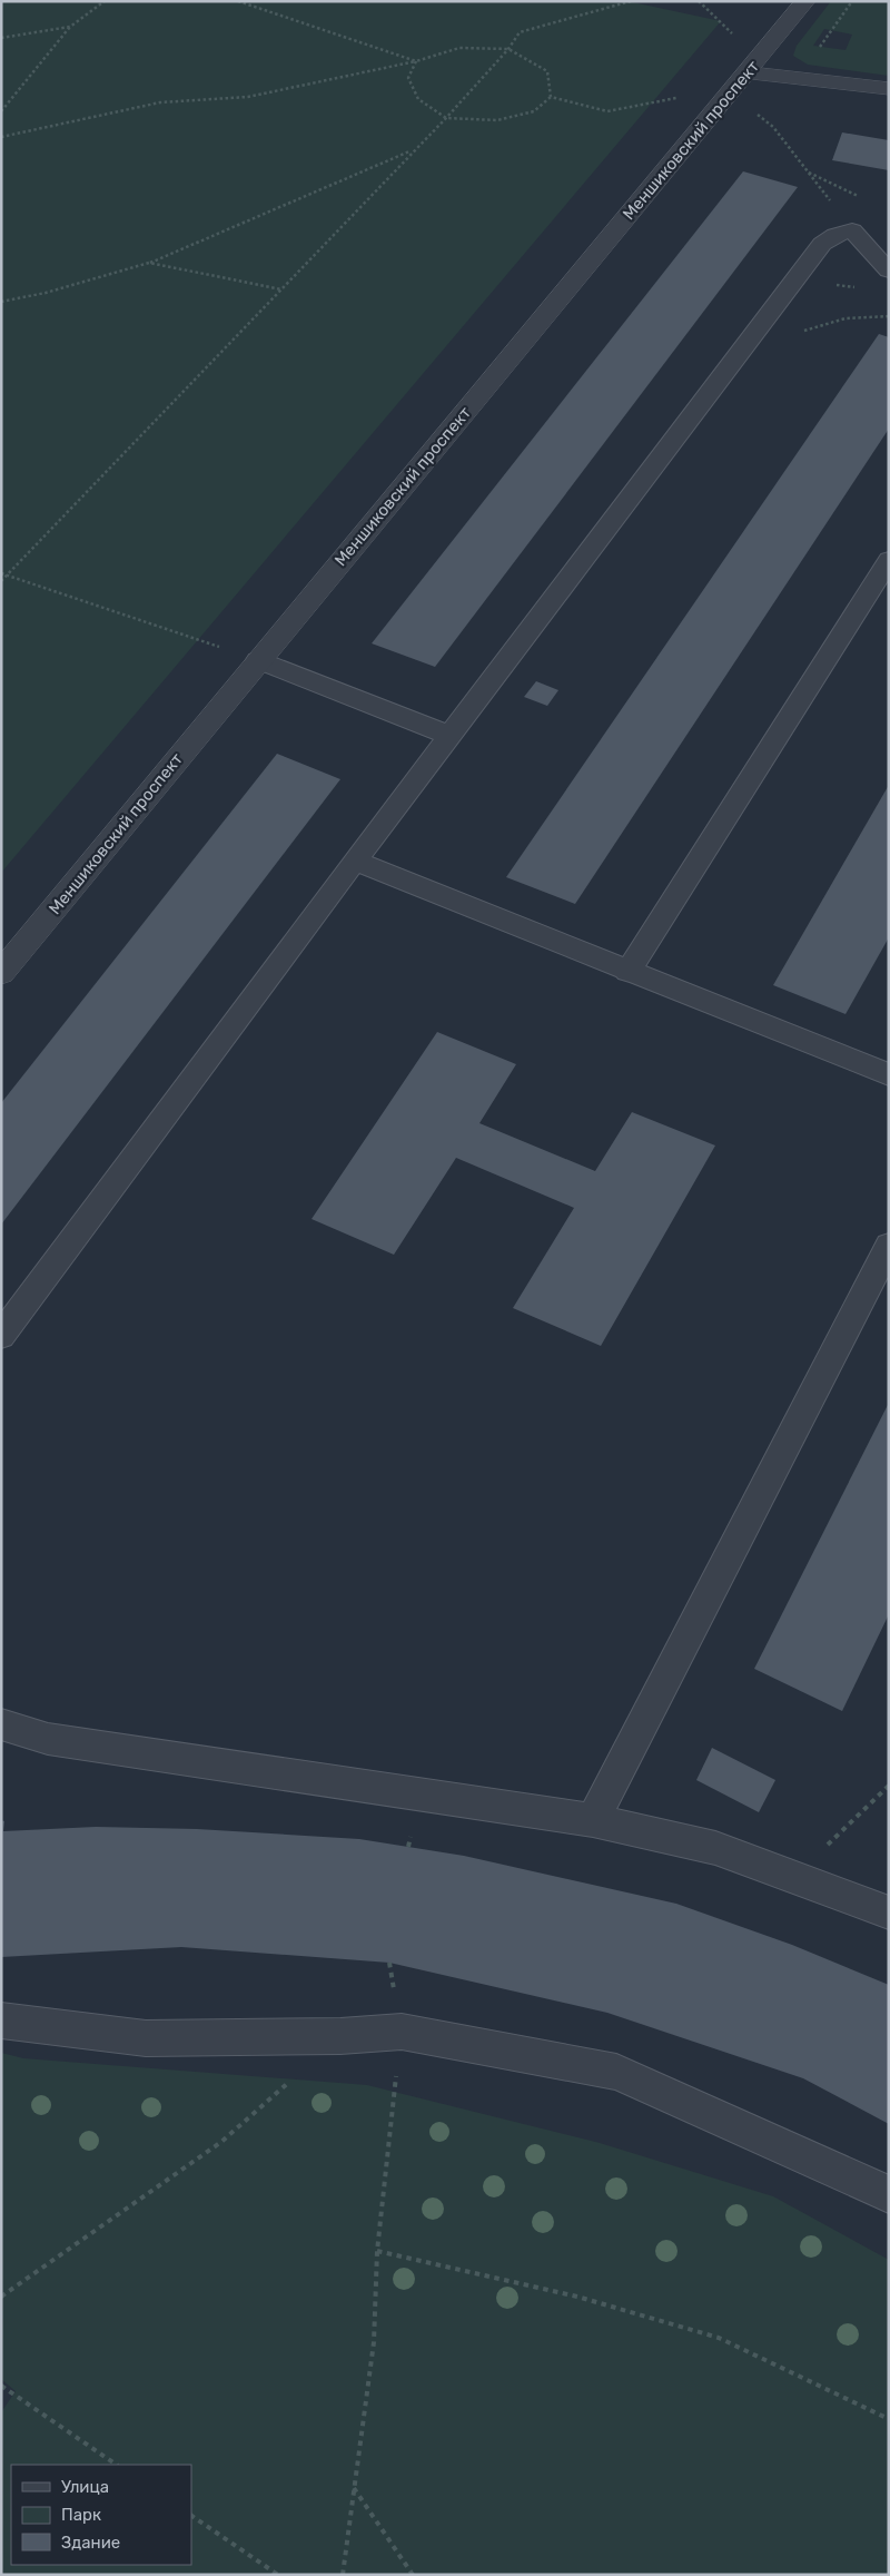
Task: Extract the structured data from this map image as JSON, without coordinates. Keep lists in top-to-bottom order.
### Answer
{
  "streets": {
    "street": ["Меншиковский проспект"]
  },
  "legend": ["Улица", "Парк", "Здание"]
}
